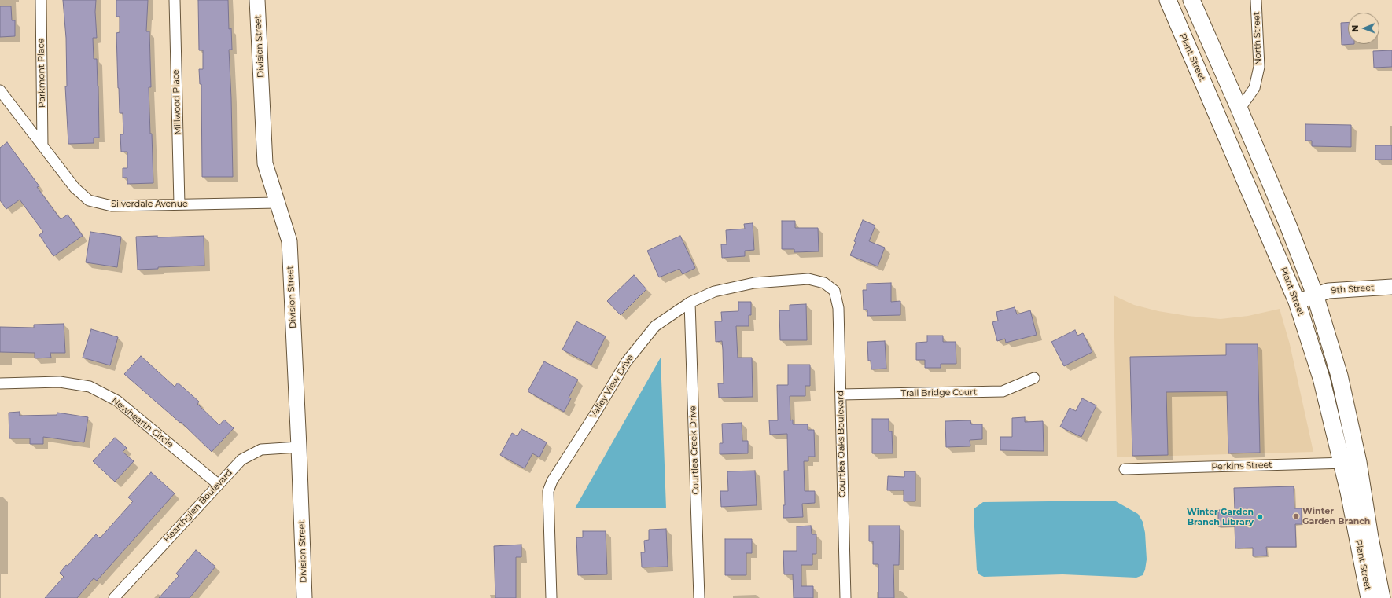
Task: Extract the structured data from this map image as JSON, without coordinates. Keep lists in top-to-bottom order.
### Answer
{
  "streets": {
    "main road": ["Plant Street"],
    "street": [
      "North Street",
      "Division Street",
      "Parkmont Place",
      "Millwood Place",
      "Silverdale Avenue",
      "9th Street",
      "Valley View Drive",
      "Trail Bridge Court",
      "Newhearth Circle",
      "Courtlea Oaks Boulevard",
      "Courtlea Creek Drive",
      "Perkins Street",
      "Hearthglen Boulevard"
    ]
  },
  "crossings": [
    ["North Street", "Plant Street"],
    ["Division Street", "Silverdale Avenue"],
    ["Division Street", "Hearthglen Boulevard"],
    ["Plant Street", "9th Street"],
    ["Plant Street", "Perkins Street"],
    ["Parkmont Place", "Silverdale Avenue"],
    ["Millwood Place", "Silverdale Avenue"],
    ["Valley View Drive", "Courtlea Oaks Boulevard"],
    ["Valley View Drive", "Courtlea Creek Drive"],
    ["Trail Bridge Court", "Courtlea Oaks Boulevard"],
    ["Newhearth Circle", "Hearthglen Boulevard"]
  ],
  "places": ["Winter Garden Branch", "Winter Garden Branch Library"],
  "north": "left"
}
